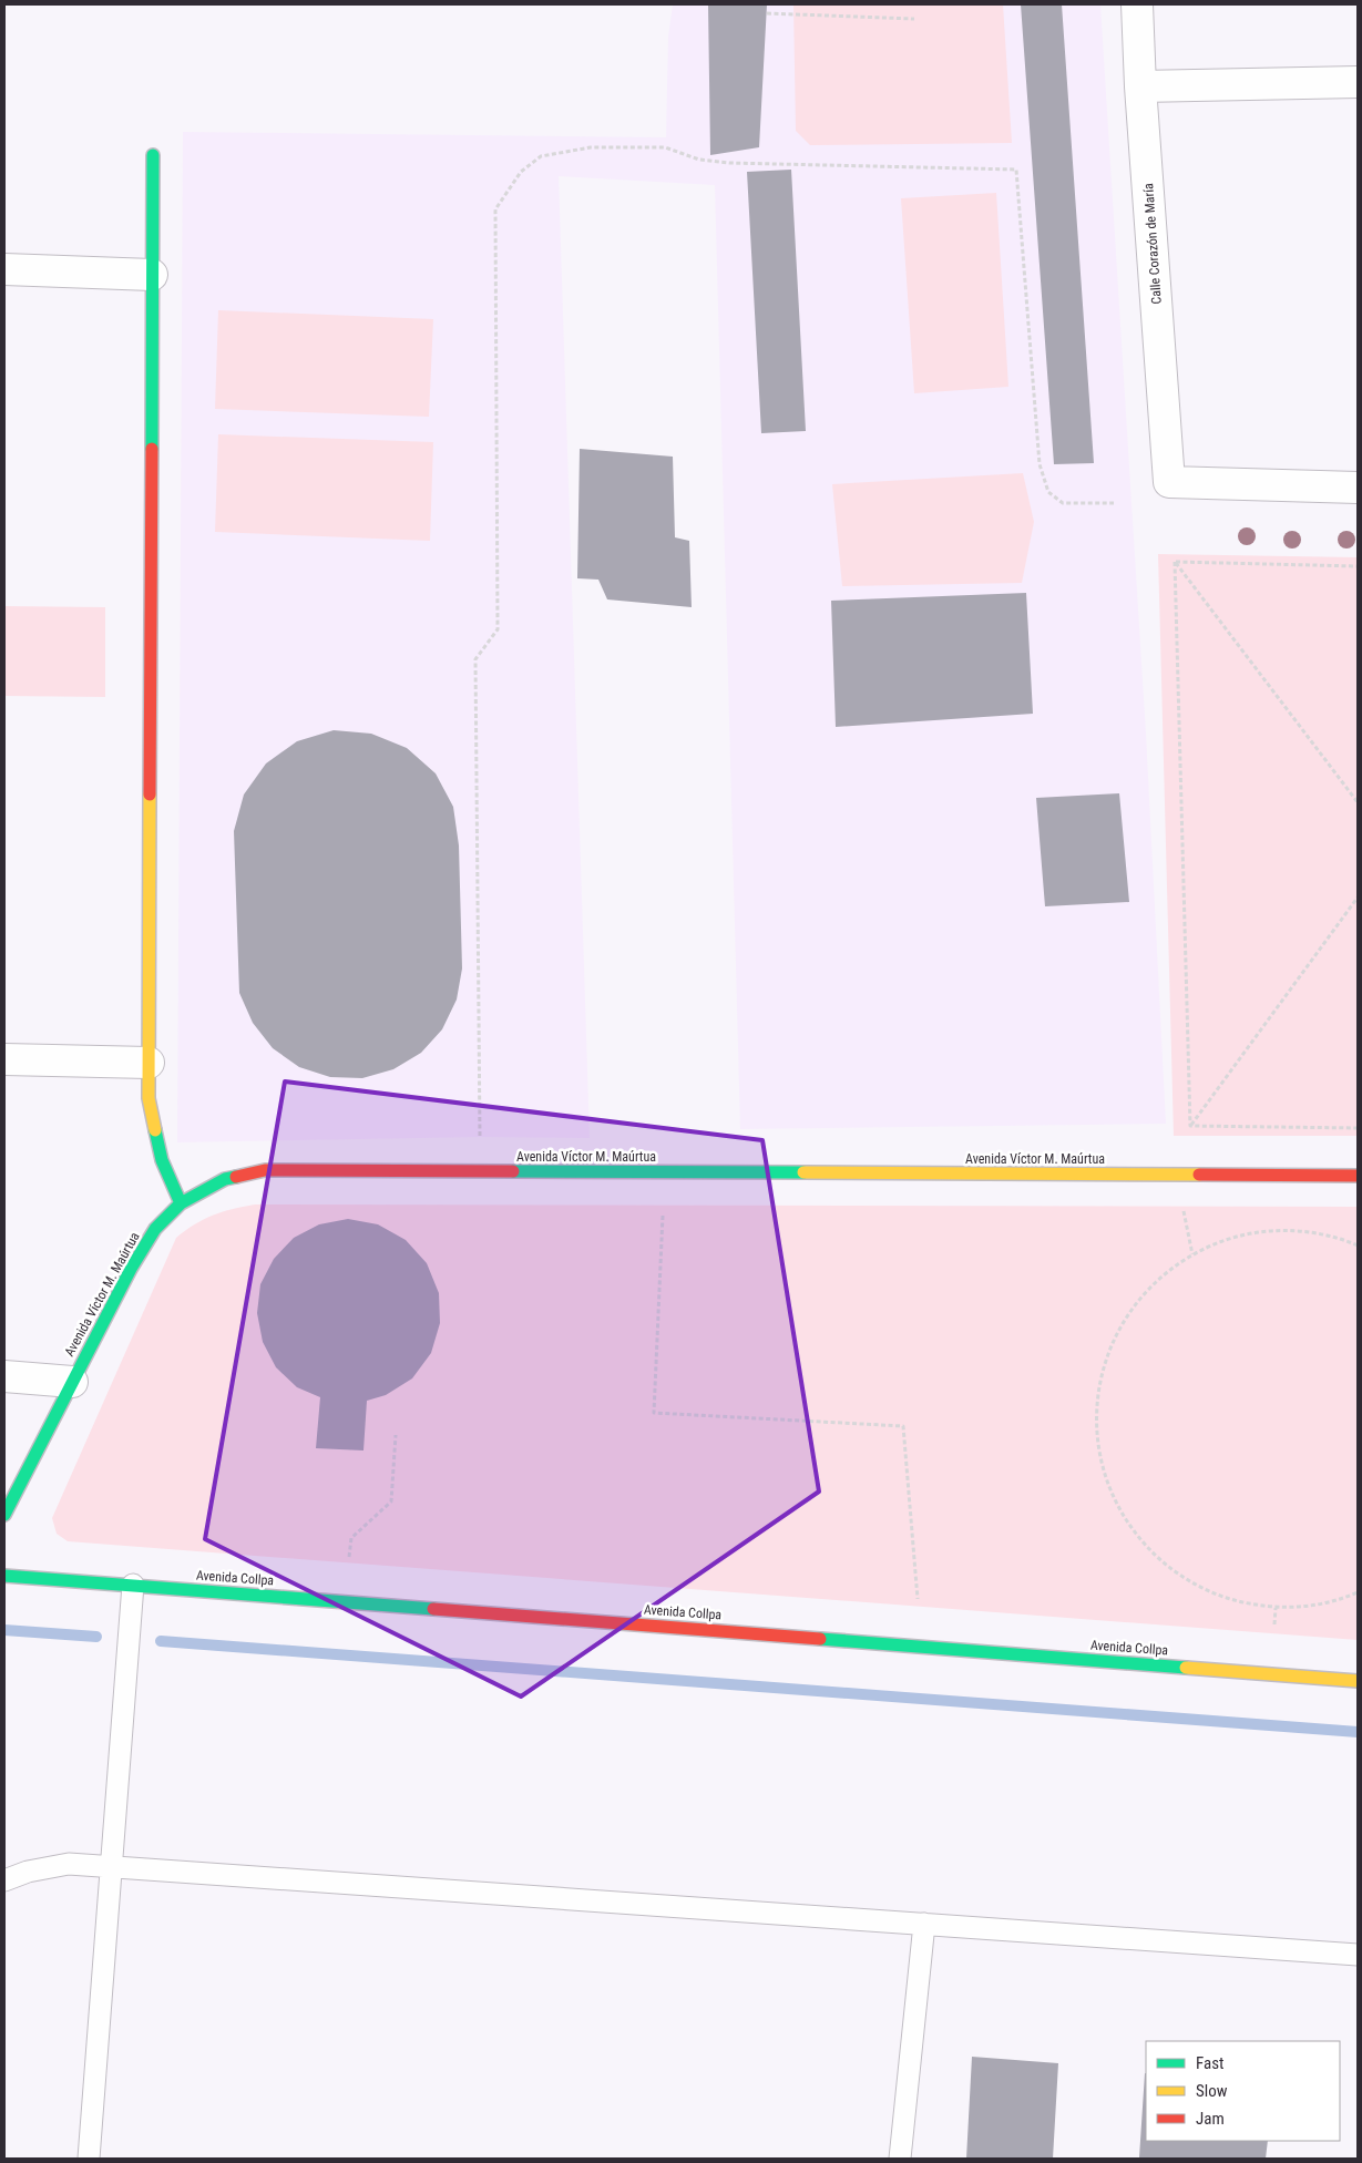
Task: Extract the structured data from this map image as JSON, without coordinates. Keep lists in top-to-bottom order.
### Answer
{
  "streets": {
    "street": ["Calle Corazón de María", "Avenida Víctor M. Maúrtua", "Avenida Collpa"]
  },
  "legend": ["Fast", "Slow", "Jam"]
}
